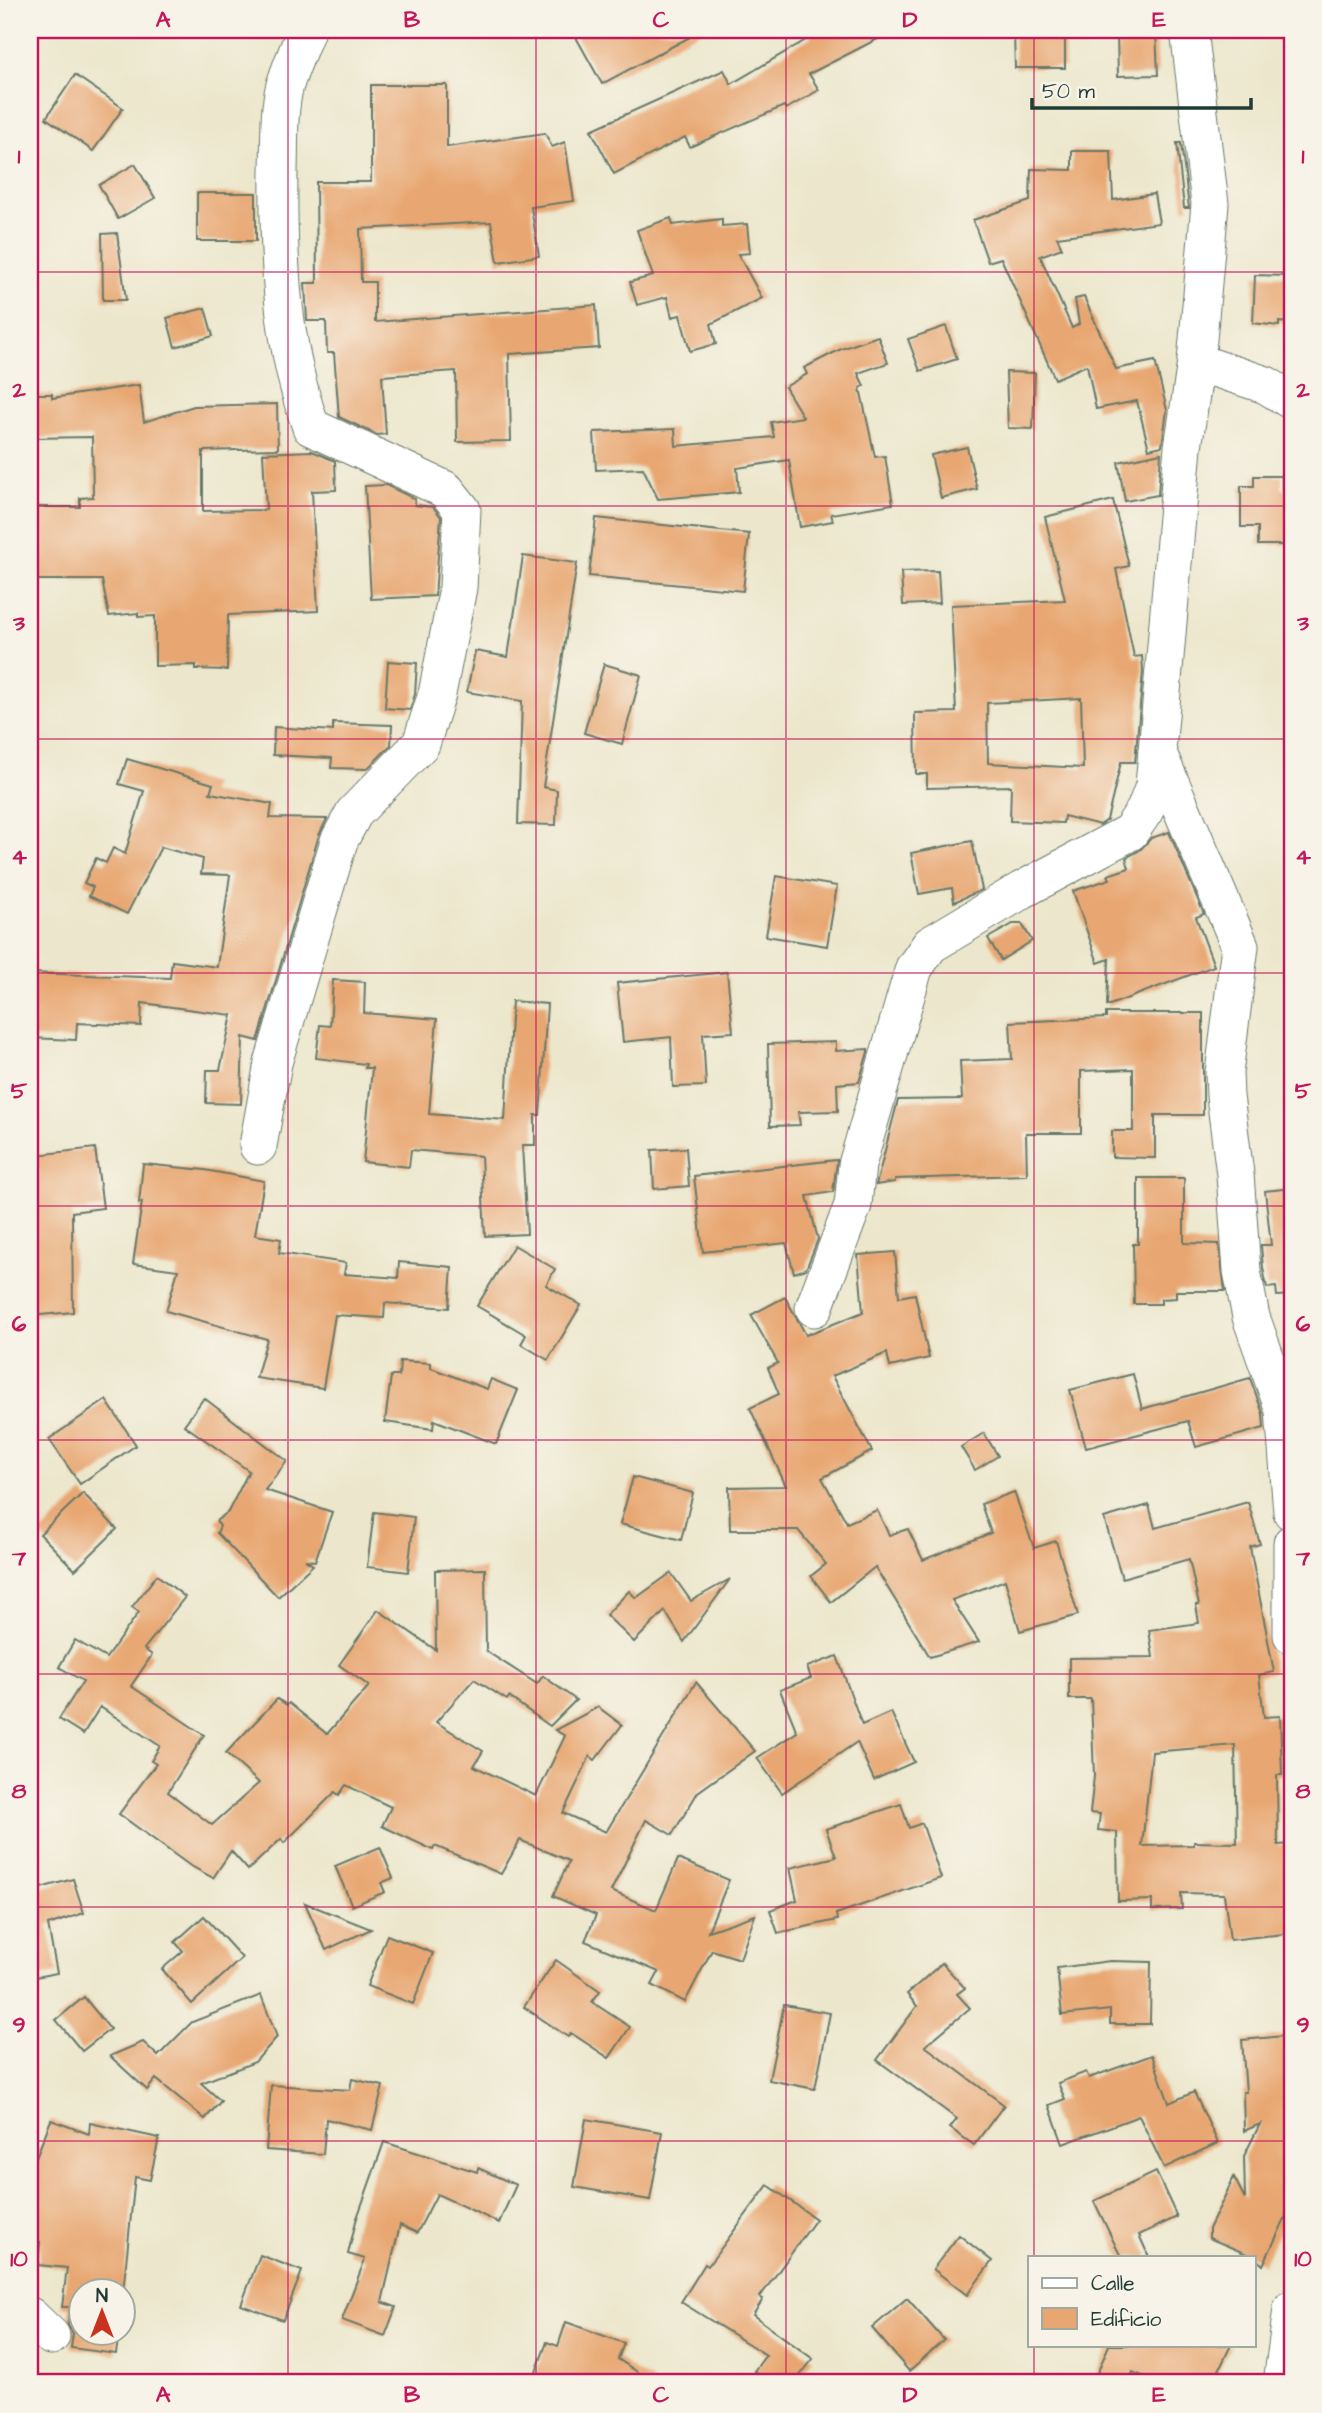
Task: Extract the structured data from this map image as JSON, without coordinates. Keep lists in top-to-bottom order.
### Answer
{
  "legend": ["Calle", "Edificio"],
  "scale_bar": "50 m",
  "north": "top",
  "grid": {
    "columns": [
      "A",
      "B",
      "C",
      "D",
      "E"
    ],
    "rows": [
      "1",
      "2",
      "3",
      "4",
      "5",
      "6",
      "7",
      "8",
      "9",
      "10"
    ]
  }
}
